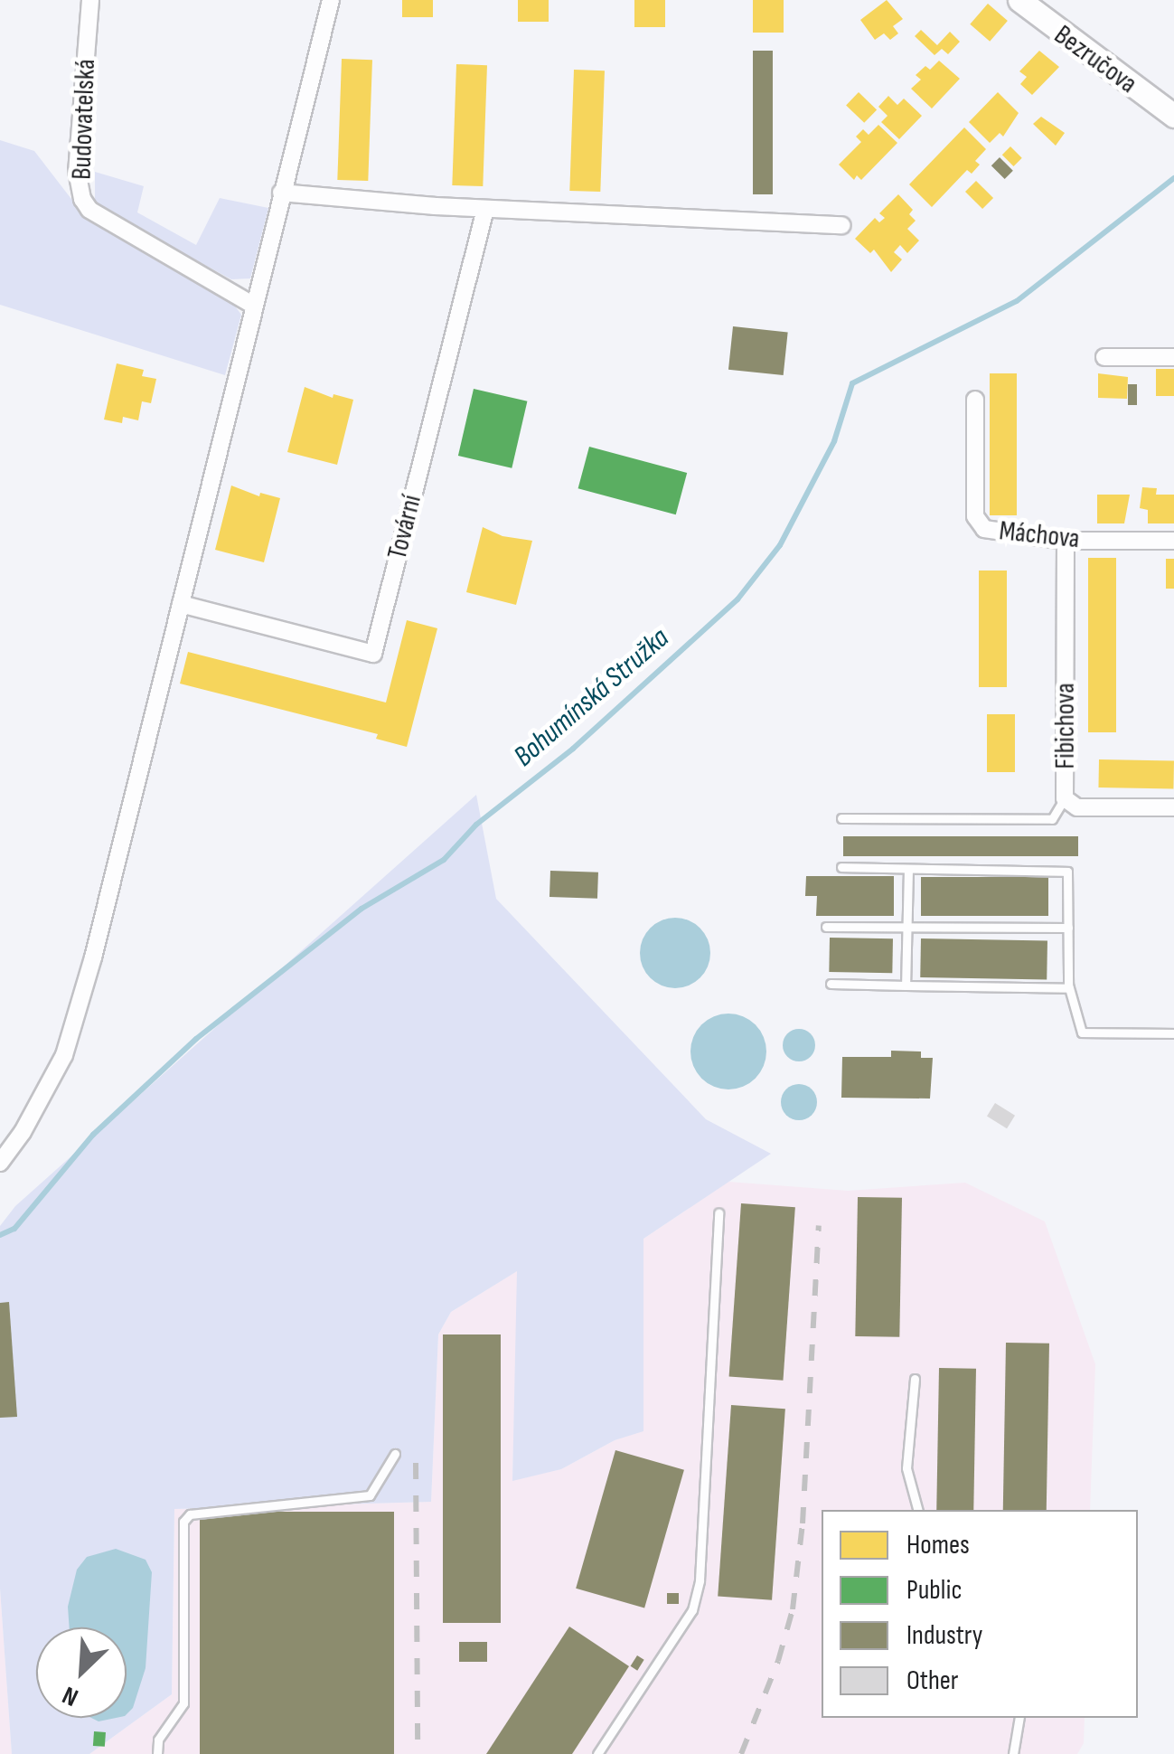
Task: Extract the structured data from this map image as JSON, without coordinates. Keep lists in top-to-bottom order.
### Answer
{
  "streets": {
    "main road": ["Bezručova"],
    "street": [
      "Budovatelská",
      "Tovární",
      "Máchova",
      "Fibichova"
    ]
  },
  "crossings": [
    ["Máchova", "Fibichova"]
  ],
  "water": ["Bohumínská Stružka"],
  "legend": [
    "Homes",
    "Public",
    "Industry",
    "Other"
  ],
  "north": "bottom left"
}
